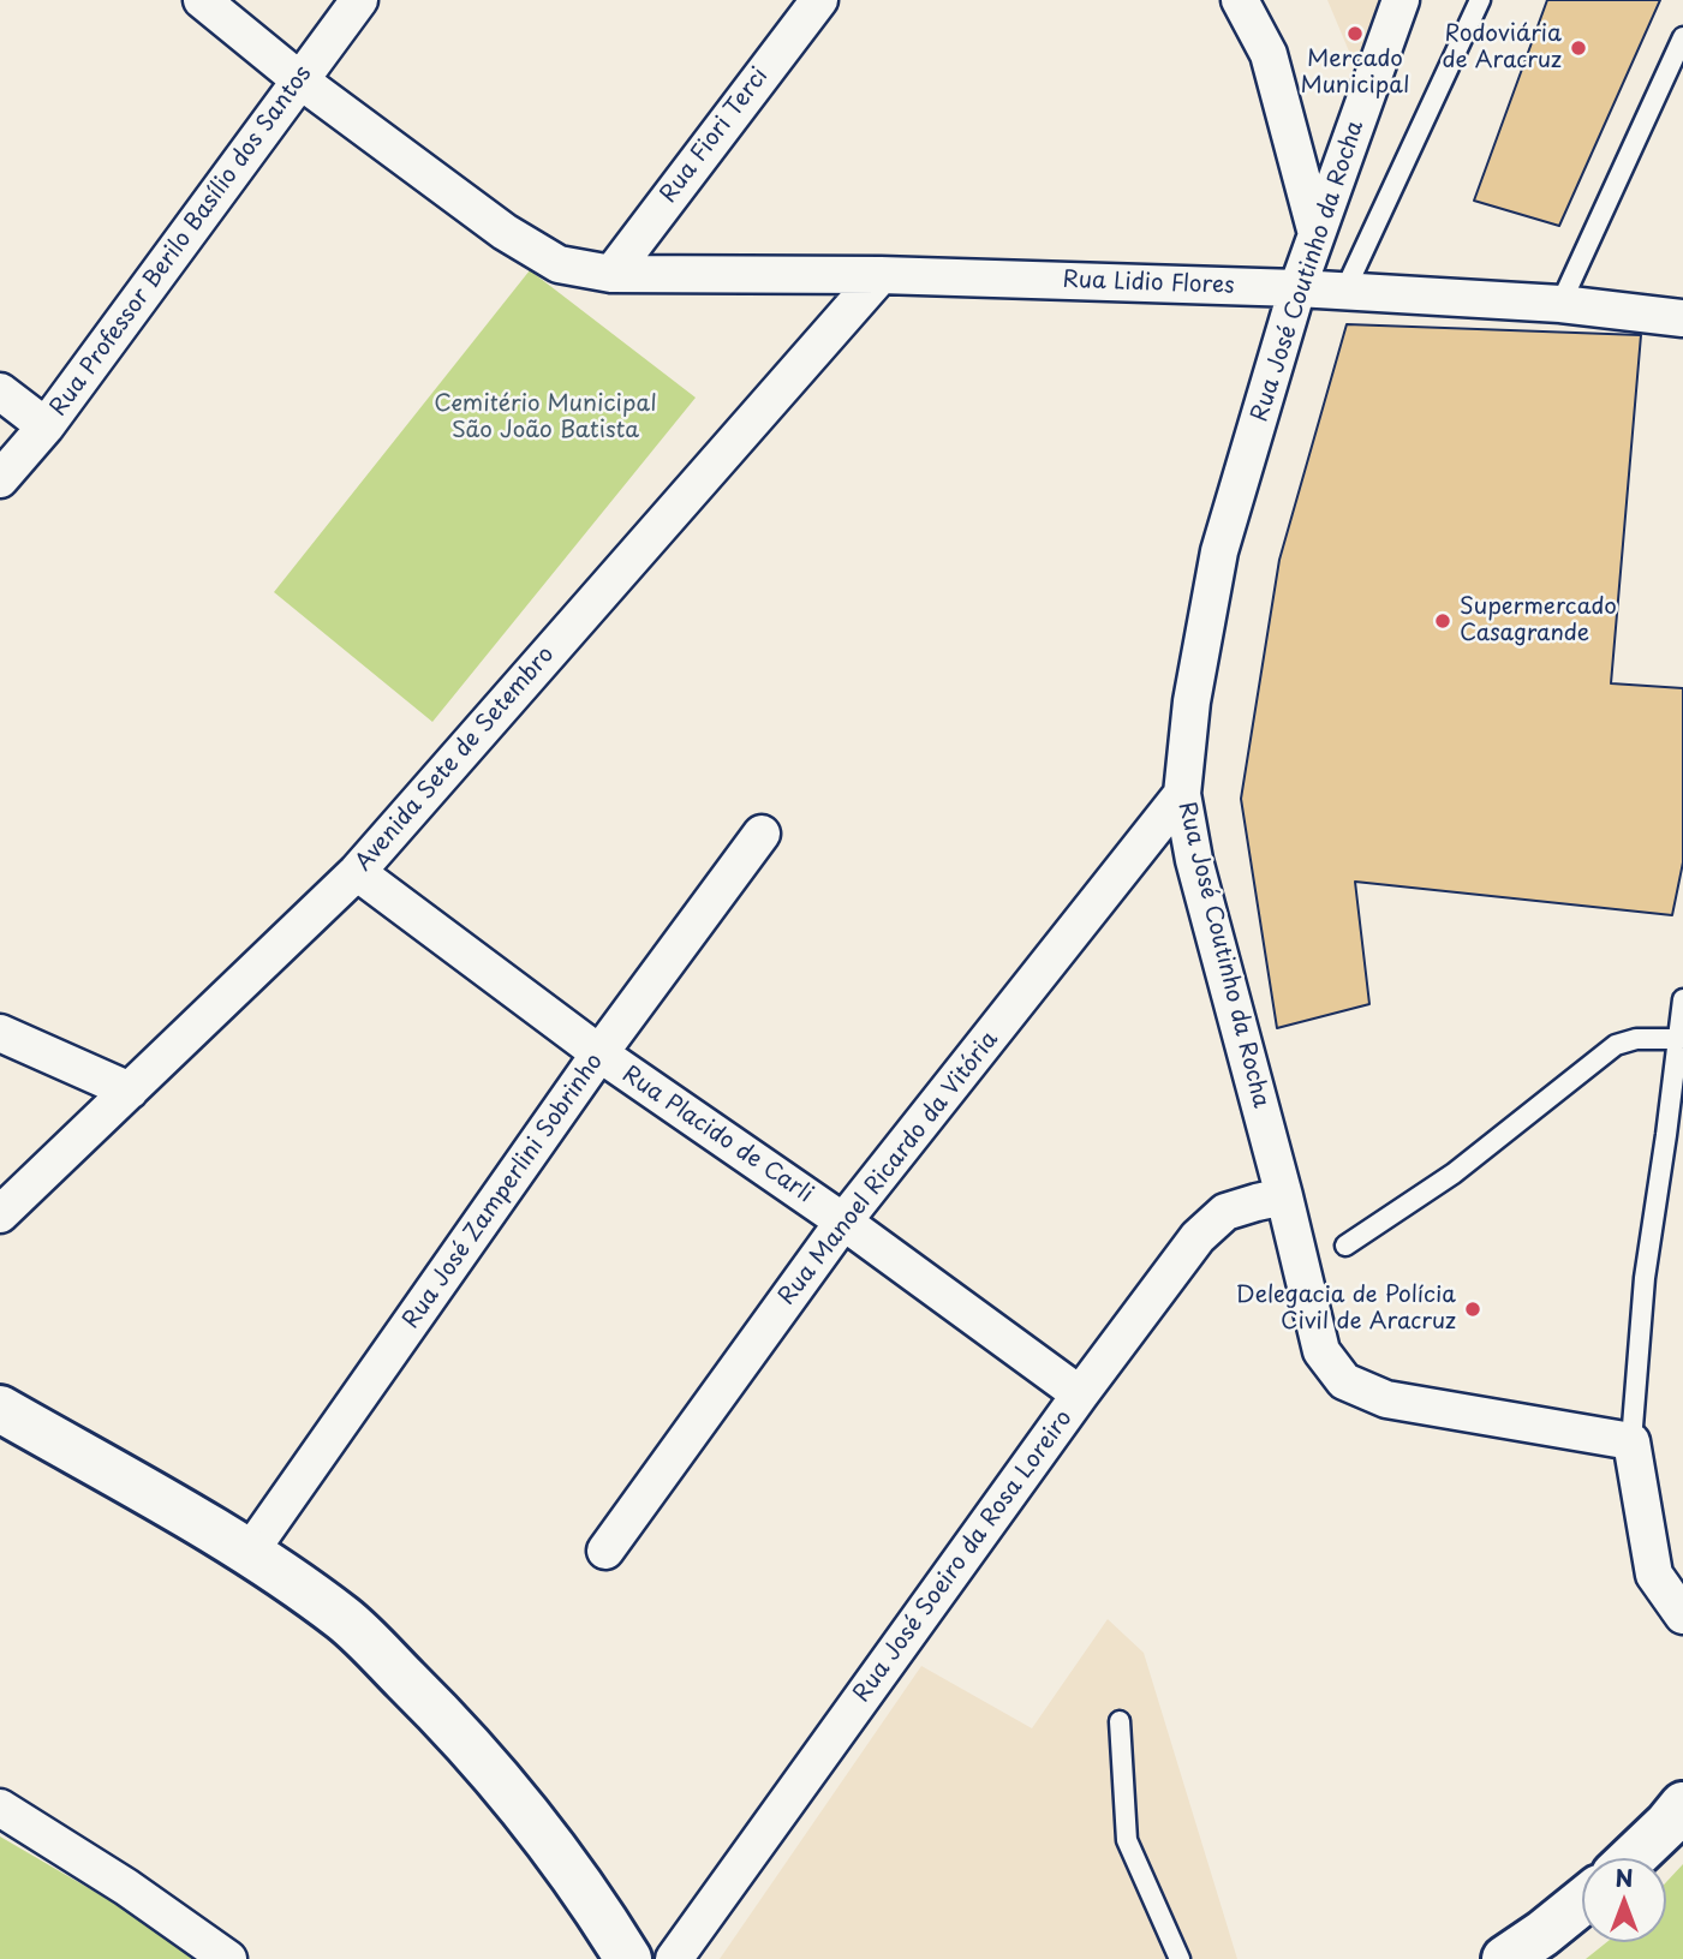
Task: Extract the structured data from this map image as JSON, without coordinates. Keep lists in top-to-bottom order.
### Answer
{
  "streets": {
    "street": [
      "Rua Fiori Terci",
      "Rua Professor Berilo Basílio dos Santos",
      "Rua José Coutinho da Rocha",
      "Rua Lidio Flores",
      "Avenida Sete de Setembro",
      "Rua Placido de Carli",
      "Rua Manoel Ricardo da Vitória",
      "Rua José Zamperlini Sobrinho",
      "Rua José Soeiro da Rosa Loreiro"
    ]
  },
  "crossings": [
    ["Rua Fiori Terci", "Rua Lidio Flores"],
    ["Rua Professor Berilo Basílio dos Santos", "Rua Lidio Flores"],
    ["Rua José Coutinho da Rocha", "Rua Lidio Flores"],
    ["Rua José Coutinho da Rocha", "Rua Manoel Ricardo da Vitória"],
    ["Rua José Coutinho da Rocha", "Rua José Soeiro da Rosa Loreiro"],
    ["Rua Lidio Flores", "Avenida Sete de Setembro"],
    ["Avenida Sete de Setembro", "Rua Placido de Carli"],
    ["Rua Placido de Carli", "Rua Manoel Ricardo da Vitória"],
    ["Rua Placido de Carli", "Rua José Zamperlini Sobrinho"],
    ["Rua Placido de Carli", "Rua José Soeiro da Rosa Loreiro"]
  ],
  "parks": ["Cemitério Municipal São João Batista"],
  "places": [
    "Mercado Municipal",
    "Rodoviária de Aracruz",
    "Supermercado Casagrande",
    "Delegacia de Polícia Civil de Aracruz"
  ],
  "north": "top"
}
